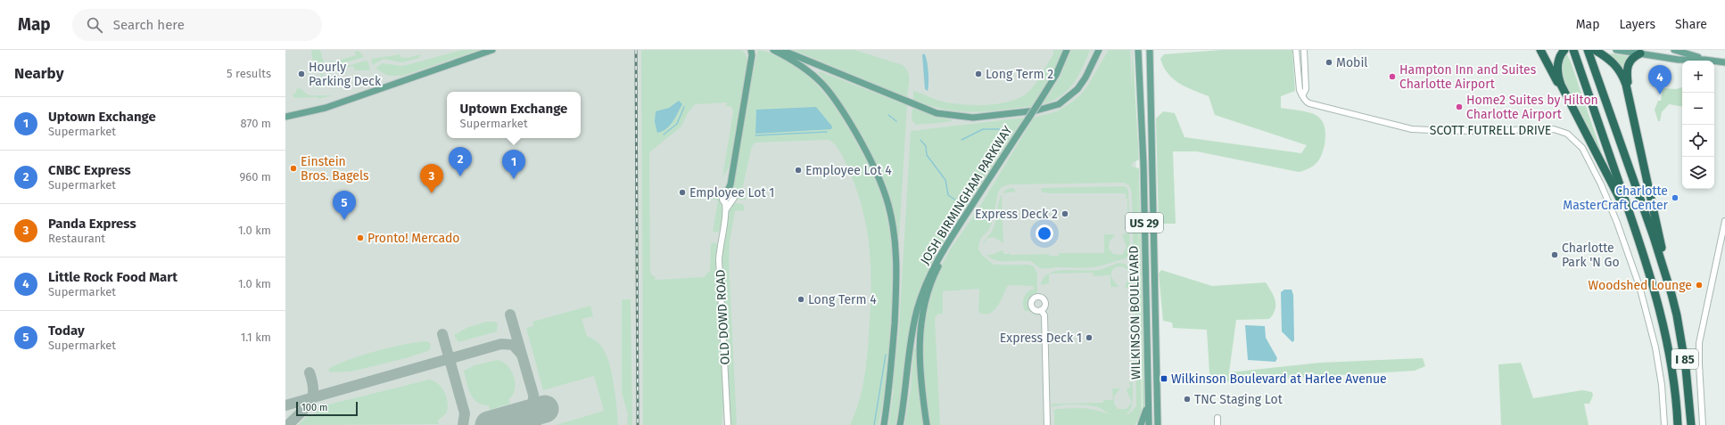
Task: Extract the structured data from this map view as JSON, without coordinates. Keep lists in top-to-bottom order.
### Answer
{
  "streets": {
    "highway": ["I 85"],
    "main road": ["JOSH BIRMINGHAM PARKWAY", "US 29", "WILKINSON BOULEVARD"],
    "street": ["SCOTT FUTRELL DRIVE", "OLD DOWD ROAD"]
  },
  "places": {
    "other": [
      "Mobil",
      "Hourly Parking Deck",
      "Long Term 2",
      "Hampton Inn and Suites Charlotte Airport",
      "Home2 Suites by Hilton Charlotte Airport",
      "Einstein Bros. Bagels",
      "Employee Lot 4",
      "Employee Lot 1",
      "Charlotte MasterCraft Center",
      "Express Deck 2",
      "Pronto! Mercado",
      "Charlotte Park 'N Go",
      "Woodshed Lounge",
      "Long Term 4",
      "Express Deck 1",
      "TNC Staging Lot"
    ],
    "transit": ["Wilkinson Boulevard at Harlee Avenue"]
  },
  "scale_bar": "100 m",
  "page": {
    "header": "Map",
    "search": "Search here",
    "nav": ["Map", "Layers", "Share"],
    "heading": ["Nearby", "5 results"],
    "map_buttons": ["+", "−"],
    "pins": [
      "4",
      "2",
      "1",
      "3",
      "5"
    ],
    "popup": ["Uptown Exchange", "Supermarket"],
    "list": [
      {
        "mark": "1",
        "name": "Uptown Exchange",
        "note": "Supermarket",
        "value": "870 m"
      },
      {
        "mark": "2",
        "name": "CNBC Express",
        "note": "Supermarket",
        "value": "960 m"
      },
      {
        "mark": "3",
        "name": "Panda Express",
        "note": "Restaurant",
        "value": "1.0 km"
      },
      {
        "mark": "4",
        "name": "Little Rock Food Mart",
        "note": "Supermarket",
        "value": "1.0 km"
      },
      {
        "mark": "5",
        "name": "Today",
        "note": "Supermarket",
        "value": "1.1 km"
      }
    ],
    "scale": "100 m"
  }
}
